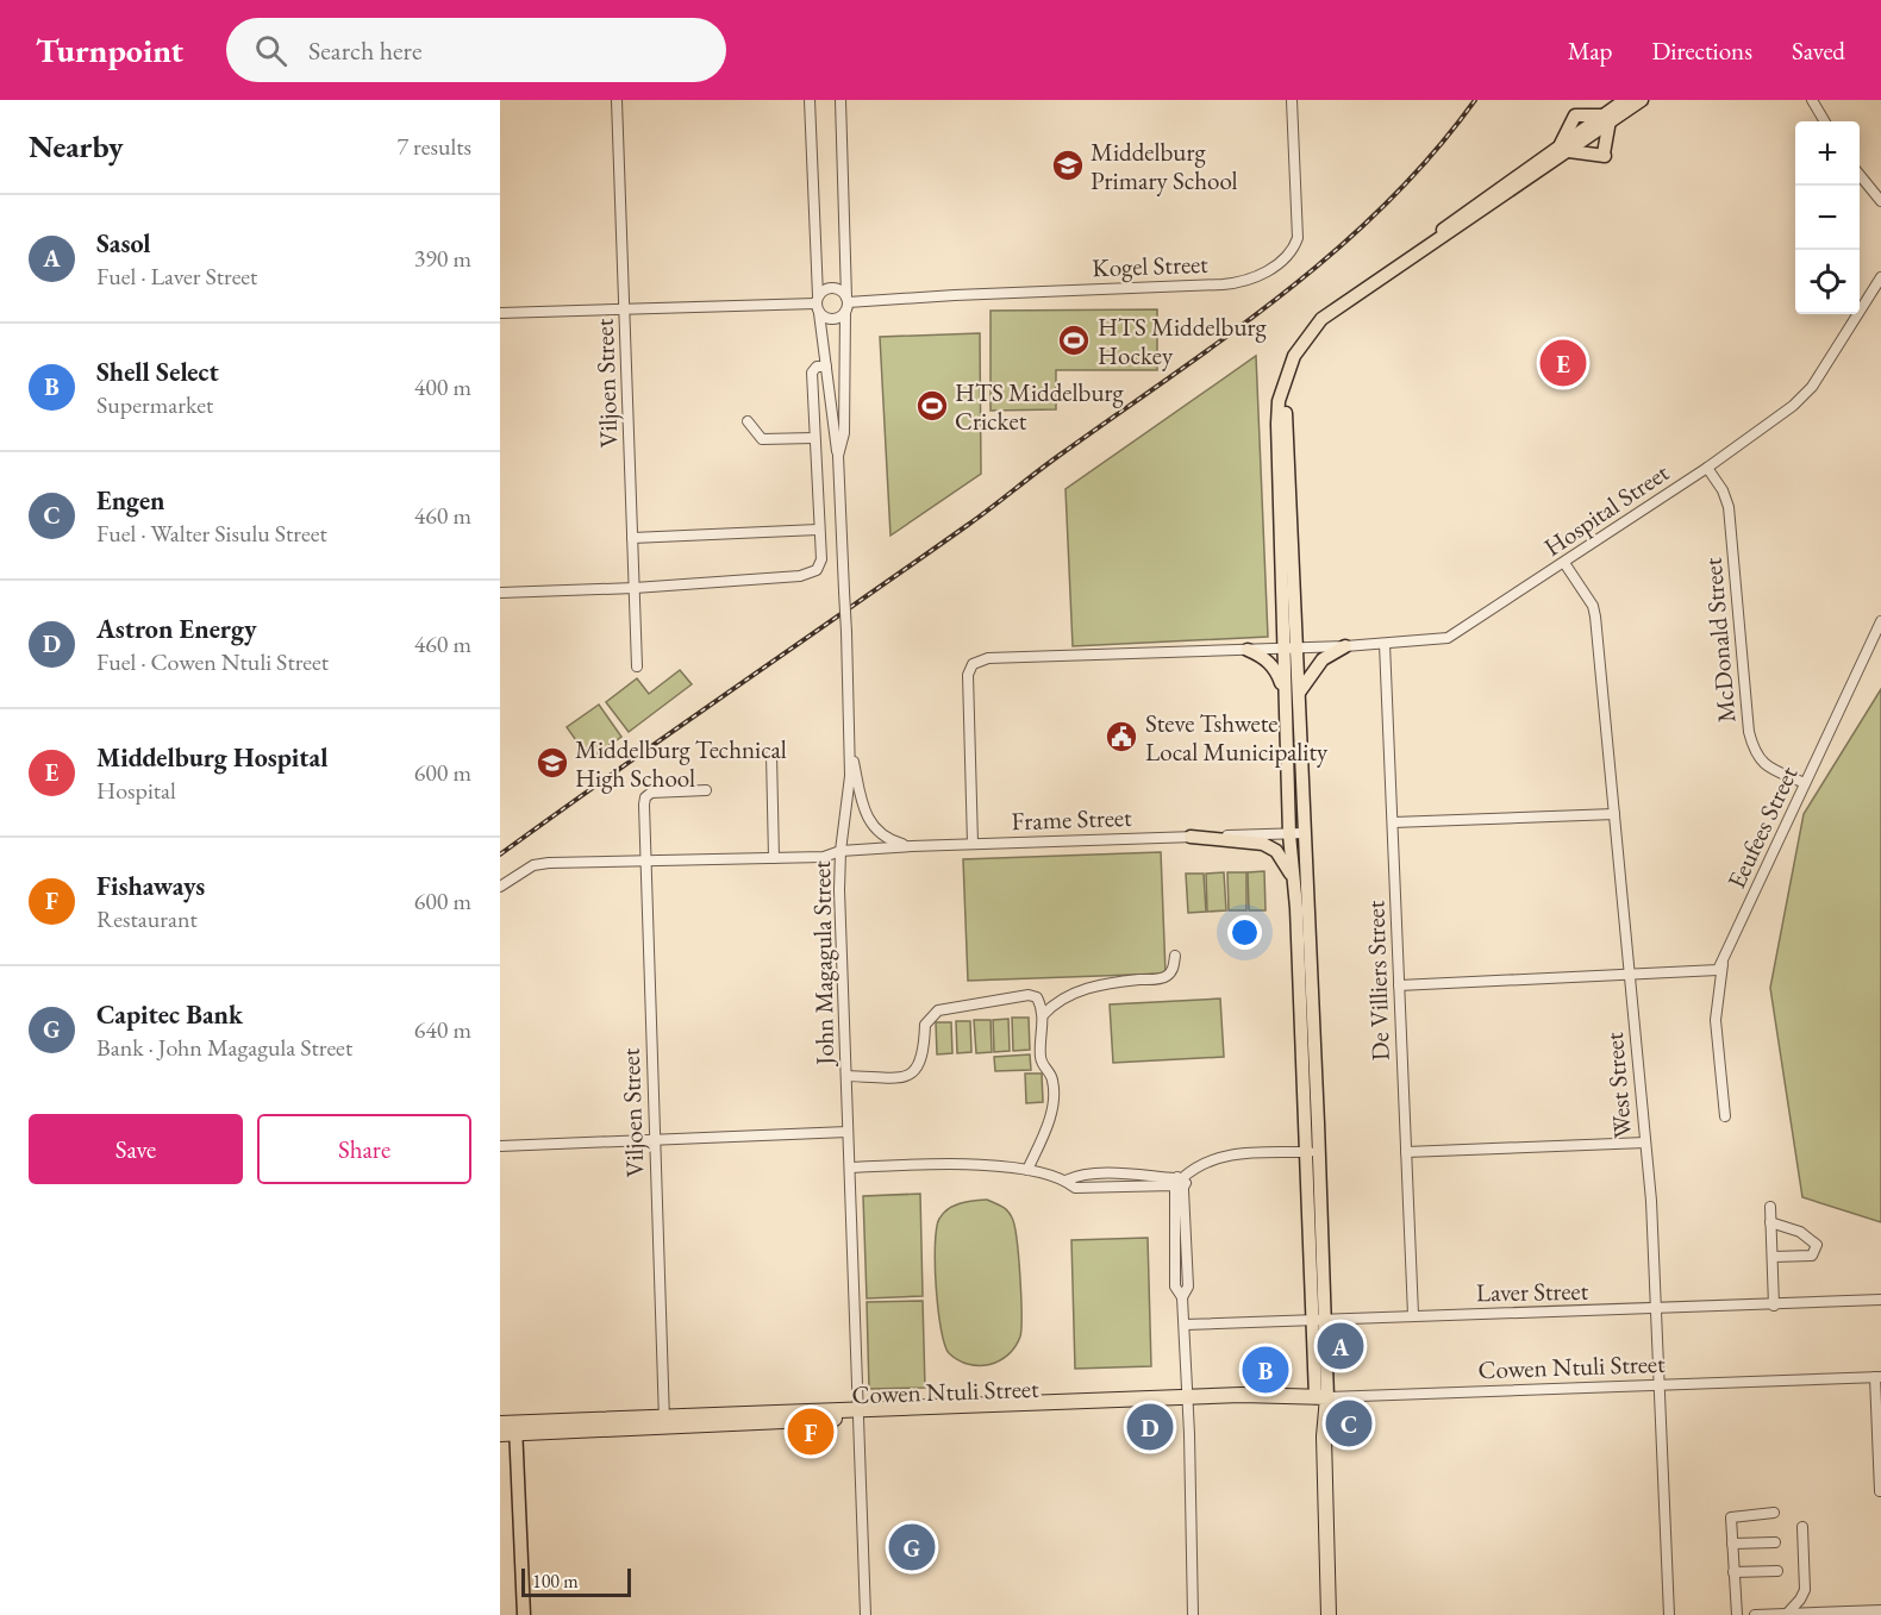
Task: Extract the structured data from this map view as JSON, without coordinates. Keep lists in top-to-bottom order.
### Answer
{
  "streets": {
    "highway": ["Cowen Ntuli Street"],
    "street": [
      "Kogel Street",
      "Viljoen Street",
      "Hospital Street",
      "McDonald Street",
      "Frame Street",
      "Eeufees Street",
      "John Magagula Street",
      "De Villiers Street",
      "West Street",
      "Laver Street"
    ]
  },
  "crossings": [
    ["Kogel Street", "John Magagula Street"],
    ["Viljoen Street", "Frame Street"],
    ["Viljoen Street", "Cowen Ntuli Street"],
    ["Hospital Street", "McDonald Street"],
    ["Hospital Street", "Frame Street"],
    ["Hospital Street", "De Villiers Street"],
    ["Hospital Street", "West Street"],
    ["McDonald Street", "Eeufees Street"],
    ["Frame Street", "John Magagula Street"],
    ["John Magagula Street", "Cowen Ntuli Street"],
    ["De Villiers Street", "Laver Street"],
    ["West Street", "Laver Street"],
    ["West Street", "Cowen Ntuli Street"]
  ],
  "places": {
    "school or university": ["Middelburg Primary School", "Middelburg Technical High School"],
    "sports": ["HTS Middelburg Hockey", "HTS Middelburg Cricket"],
    "public building": ["Steve Tshwete Local Municipality"]
  },
  "scale_bar": "100 m",
  "page": {
    "header": "Turnpoint",
    "search": "Search here",
    "nav": ["Map", "Directions", "Saved"],
    "heading": ["Nearby", "7 results"],
    "map_buttons": ["+", "−"],
    "list": [
      {
        "mark": "A",
        "name": "Sasol",
        "note": "Fuel · Laver Street",
        "value": "390 m"
      },
      {
        "mark": "B",
        "name": "Shell Select",
        "note": "Supermarket",
        "value": "400 m"
      },
      {
        "mark": "C",
        "name": "Engen",
        "note": "Fuel · Walter Sisulu Street",
        "value": "460 m"
      },
      {
        "mark": "D",
        "name": "Astron Energy",
        "note": "Fuel · Cowen Ntuli Street",
        "value": "460 m"
      },
      {
        "mark": "E",
        "name": "Middelburg Hospital",
        "note": "Hospital",
        "value": "600 m"
      },
      {
        "mark": "F",
        "name": "Fishaways",
        "note": "Restaurant",
        "value": "600 m"
      },
      {
        "mark": "G",
        "name": "Capitec Bank",
        "note": "Bank · John Magagula Street",
        "value": "640 m"
      }
    ],
    "pins": [
      "E",
      "A",
      "B",
      "C",
      "D",
      "F",
      "G"
    ],
    "buttons": ["Save", "Share"],
    "scale": "100 m"
  }
}
